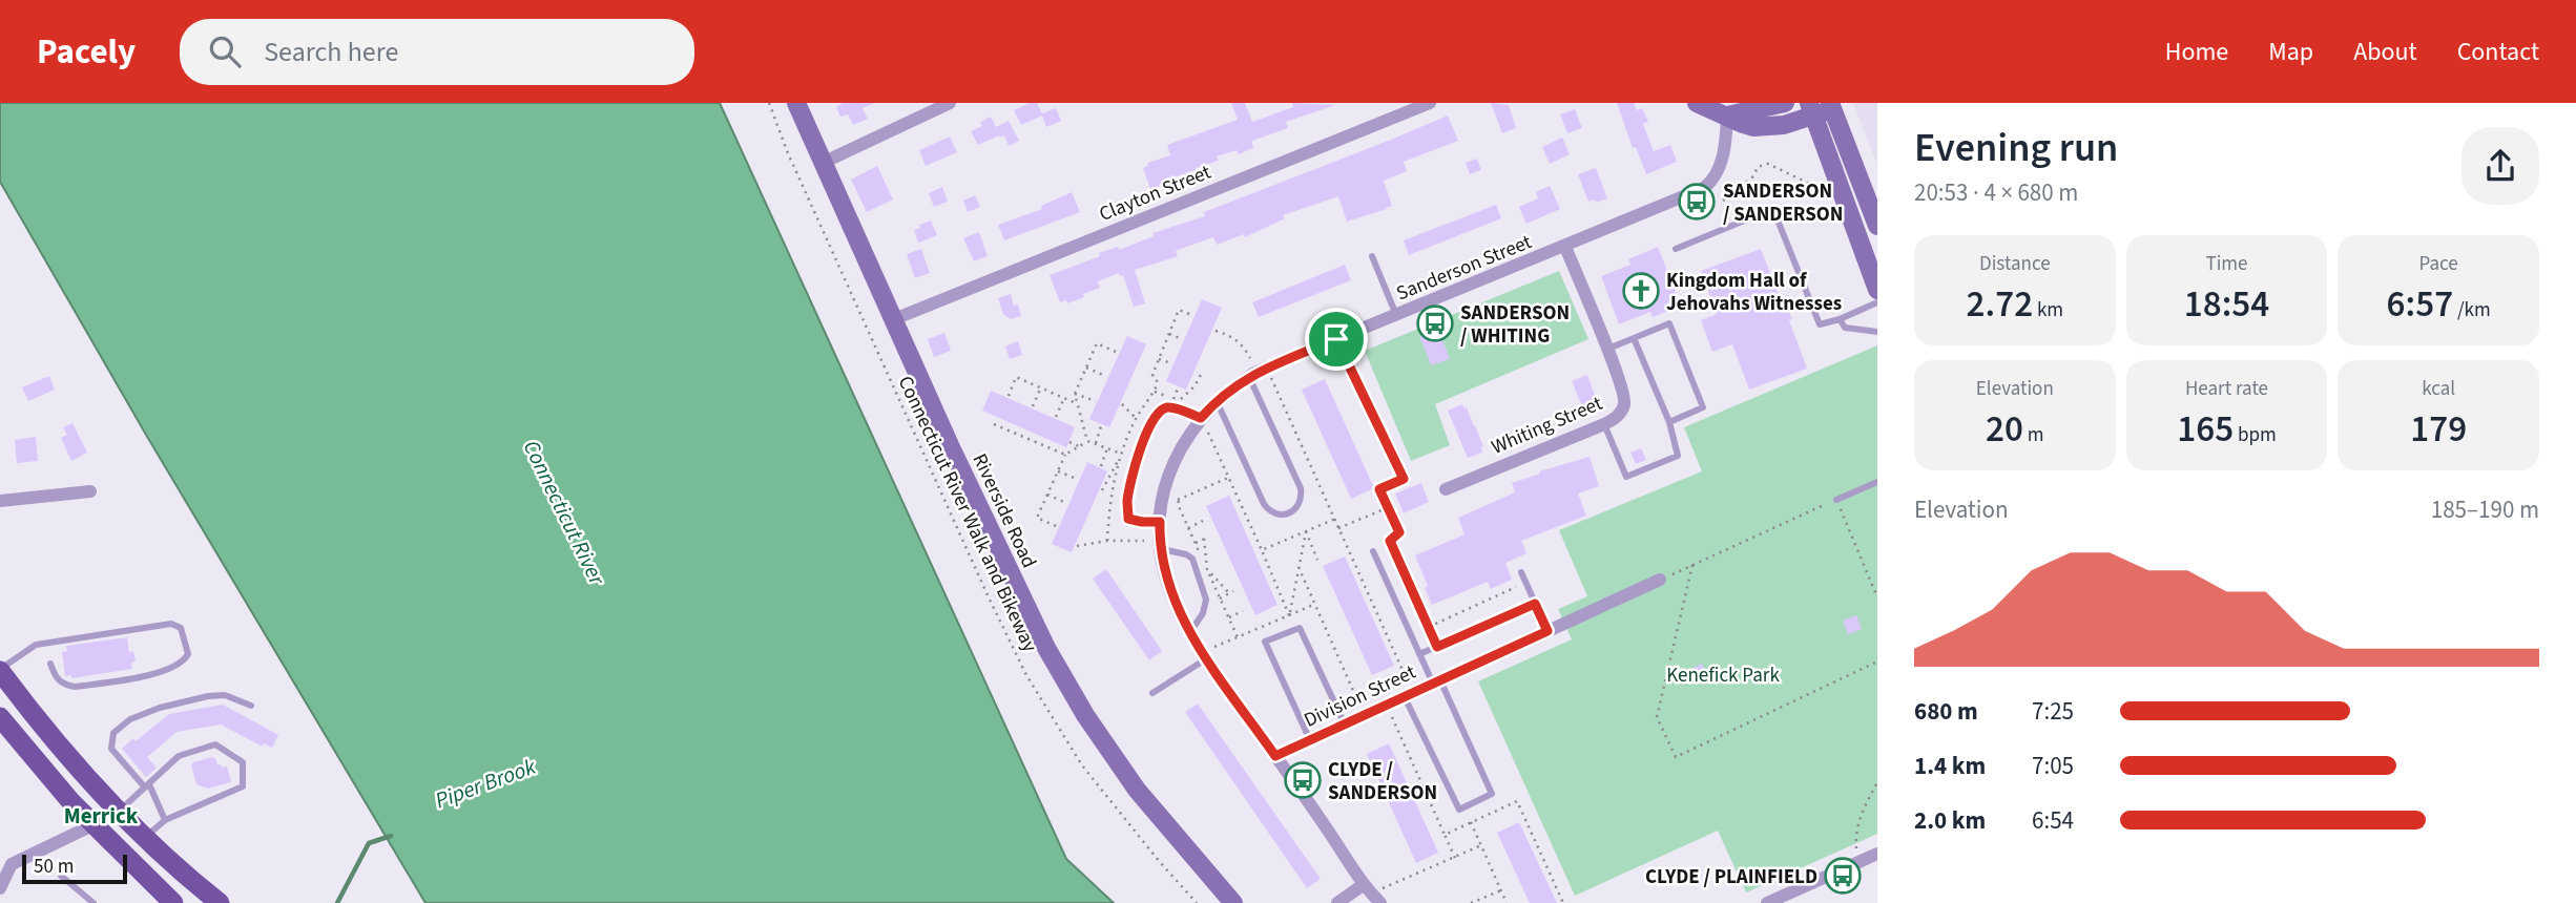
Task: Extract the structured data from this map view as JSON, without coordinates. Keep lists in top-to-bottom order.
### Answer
{
  "streets": {
    "street": [
      "Clayton Street",
      "Sanderson Street",
      "Whiting Street",
      "Riverside Road",
      "Division Street"
    ],
    "path": ["Connecticut River Walk and Bikeway"]
  },
  "crossings": [
    ["Clayton Street", "Riverside Road"],
    ["Sanderson Street", "Whiting Street"],
    ["Sanderson Street", "Division Street"]
  ],
  "districts": ["Merrick"],
  "water": ["Connecticut River", "Piper Brook"],
  "parks": ["Kenefick Park"],
  "places": {
    "bus stop": [
      "SANDERSON / SANDERSON",
      "SANDERSON / WHITING",
      "CLYDE / SANDERSON",
      "CLYDE / PLAINFIELD"
    ],
    "church": ["Kingdom Hall of Jehovahs Witnesses"]
  },
  "scale_bar": "50 m",
  "page": {
    "header": "Pacely",
    "search": "Search here",
    "nav": [
      "Home",
      "Map",
      "About",
      "Contact"
    ],
    "heading": ["Evening run", "20:53 · 4 × 680 m"],
    "stats": [
      ["Distance", "2.72 km"],
      ["Time", "18:54"],
      ["Pace", "6:57 /km"],
      ["Elevation", "20 m"],
      ["Heart rate", "165 bpm"],
      ["kcal", "179"]
    ],
    "chart": ["Elevation", "185–190 m"],
    "list": [
      {
        "name": "680 m",
        "note": "7:25"
      },
      {
        "name": "1.4 km",
        "note": "7:05"
      },
      {
        "name": "2.0 km",
        "note": "6:54"
      }
    ],
    "scale": "50 m"
  }
}
